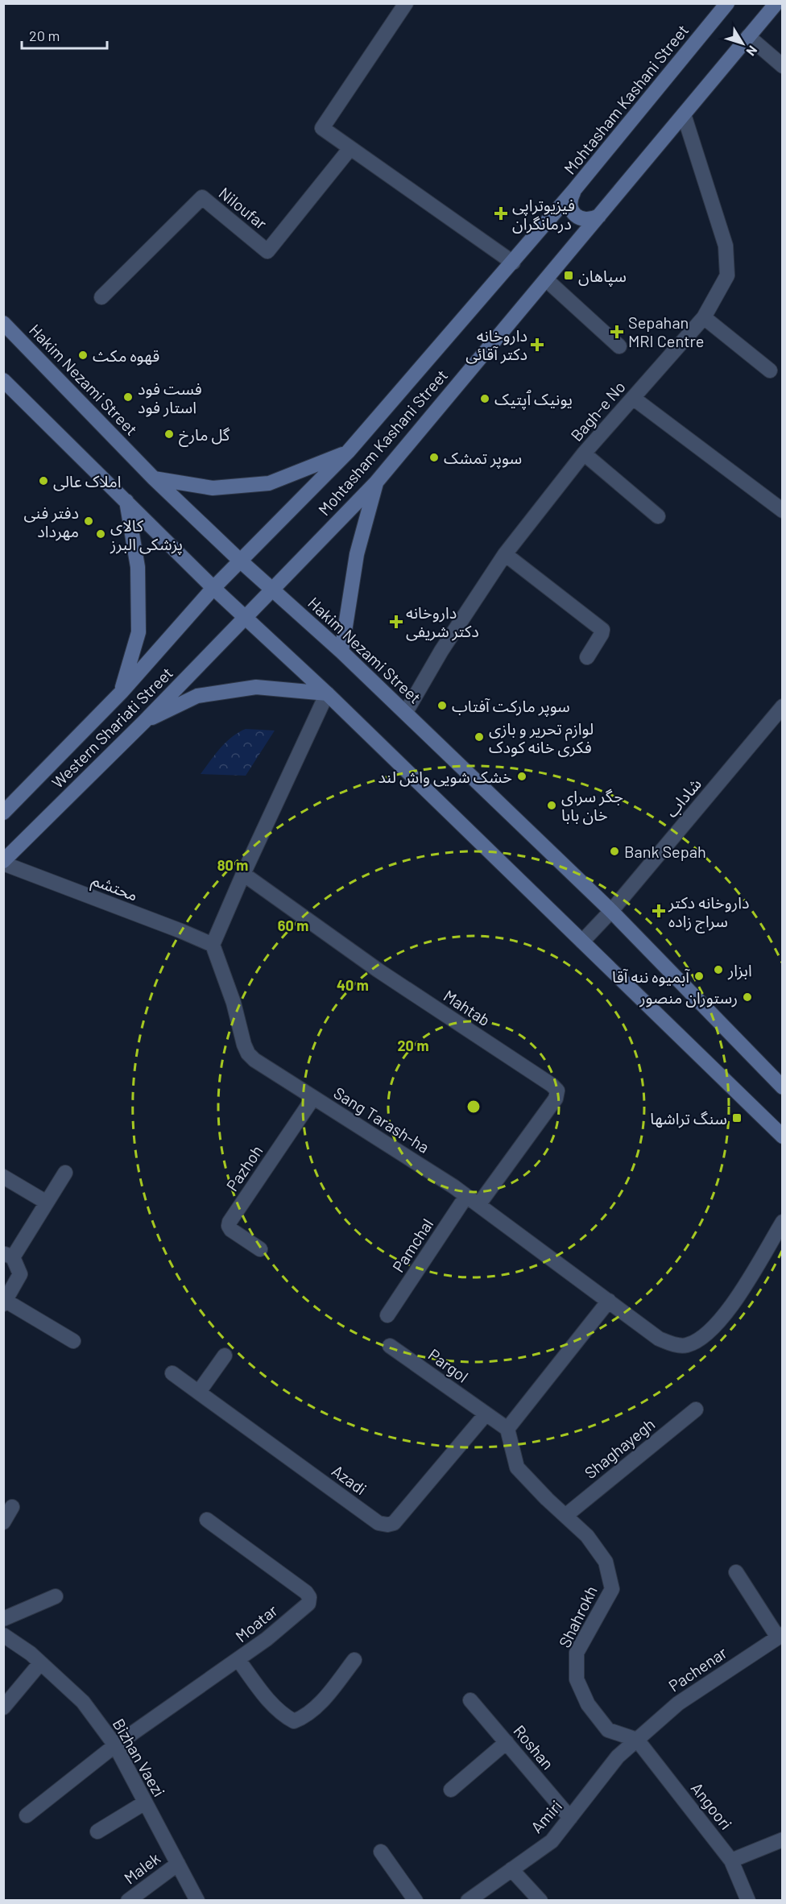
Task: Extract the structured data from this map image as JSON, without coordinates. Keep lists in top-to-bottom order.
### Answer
{
  "streets": {
    "main road": ["Mohtasham Kashani Street", "Hakim Nezami Street", "Western Shariati Street"],
    "street": [
      "Niloufar",
      "Bagh-e No",
      "شاداب",
      "محتشم",
      "Mahtab",
      "Sang Tarash-ha",
      "Pazhoh",
      "Pamchal",
      "Pargol",
      "Shaghayegh",
      "Azadi",
      "Shahrokh",
      "Moatar",
      "Pachenar",
      "Roshan",
      "Bizhan Vaezi",
      "Angoori",
      "Amiri",
      "Malek"
    ]
  },
  "crossings": [
    ["Mohtasham Kashani Street", "Hakim Nezami Street"],
    ["Mohtasham Kashani Street", "Bagh-e No"],
    ["Mohtasham Kashani Street", "Western Shariati Street"],
    ["Hakim Nezami Street", "Bagh-e No"],
    ["Hakim Nezami Street", "شاداب"],
    ["Western Shariati Street", "محتشم"],
    ["محتشم", "Sang Tarash-ha"],
    ["Mahtab", "Sang Tarash-ha"],
    ["Sang Tarash-ha", "Pazhoh"],
    ["Sang Tarash-ha", "Pamchal"],
    ["Pargol", "Azadi"],
    ["Pargol", "Shahrokh"],
    ["Shaghayegh", "Shahrokh"],
    ["Shahrokh", "Pachenar"],
    ["Shahrokh", "Angoori"],
    ["Shahrokh", "Amiri"],
    ["Moatar", "Bizhan Vaezi"],
    ["Pachenar", "Angoori"],
    ["Pachenar", "Amiri"],
    ["Roshan", "Amiri"],
    ["Bizhan Vaezi", "Malek"],
    ["Angoori", "Amiri"]
  ],
  "places": {
    "health": [
      "فیزیوتراپی درمانگران",
      "Sepahan MRI Centre",
      "داروخانه دکتر آقائی",
      "داروخانه دکتر شریفی",
      "داروخانه دکتر سراج زاده"
    ],
    "transit": ["سپاهان", "سنگ تراشها"],
    "other": [
      "قهوه مکث",
      "فست فود استار فود",
      "یونیک ٱپتیک",
      "گل مارخ",
      "سوپر تمشک",
      "املاک عالی",
      "دفتر فنی مهرداد",
      "کالای پزشکی البرز",
      "سوپر مارکت آفتاب",
      "لوازم تحریر و بازی فکری خانه کودک",
      "خشک شویی واش لند",
      "جگر سرای خان بابا",
      "Bank Sepah",
      "ابزار",
      "آبمیوه ننه آقا",
      "رستوران منصور"
    ]
  },
  "scale_bar": "20 m",
  "north": "bottom right",
  "rings": [
    "80 m",
    "60 m",
    "40 m",
    "20 m"
  ]
}
